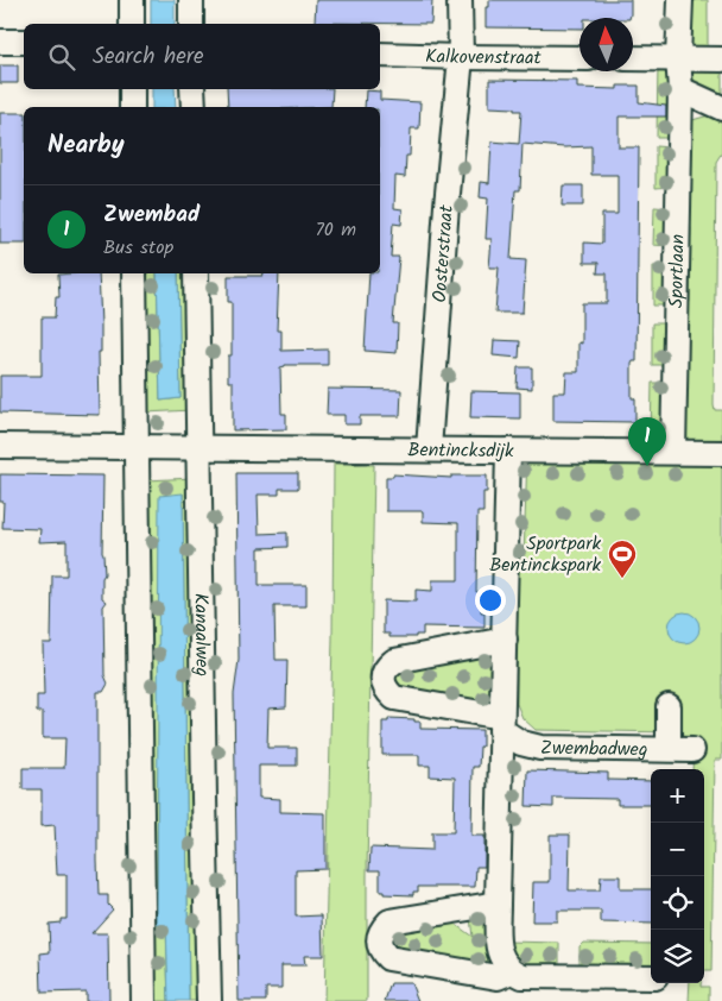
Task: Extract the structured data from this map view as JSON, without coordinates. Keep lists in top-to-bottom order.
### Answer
{
  "streets": {
    "street": [
      "Kalkovenstraat",
      "Oosterstraat",
      "Sportlaan",
      "Bentincksdijk",
      "Kanaalweg",
      "Zwembadweg"
    ]
  },
  "crossings": [
    ["Kalkovenstraat", "Oosterstraat"],
    ["Oosterstraat", "Bentincksdijk"],
    ["Sportlaan", "Bentincksdijk"],
    ["Bentincksdijk", "Kanaalweg"]
  ],
  "places": {
    "sports": ["Sportpark Bentinckspark"]
  },
  "north": "top",
  "page": {
    "search": "Search here",
    "heading": "Nearby",
    "list": [
      {
        "mark": "1",
        "name": "Zwembad",
        "note": "Bus stop",
        "value": "70 m"
      }
    ],
    "pins": "1",
    "map_buttons": ["+", "−"]
  }
}
